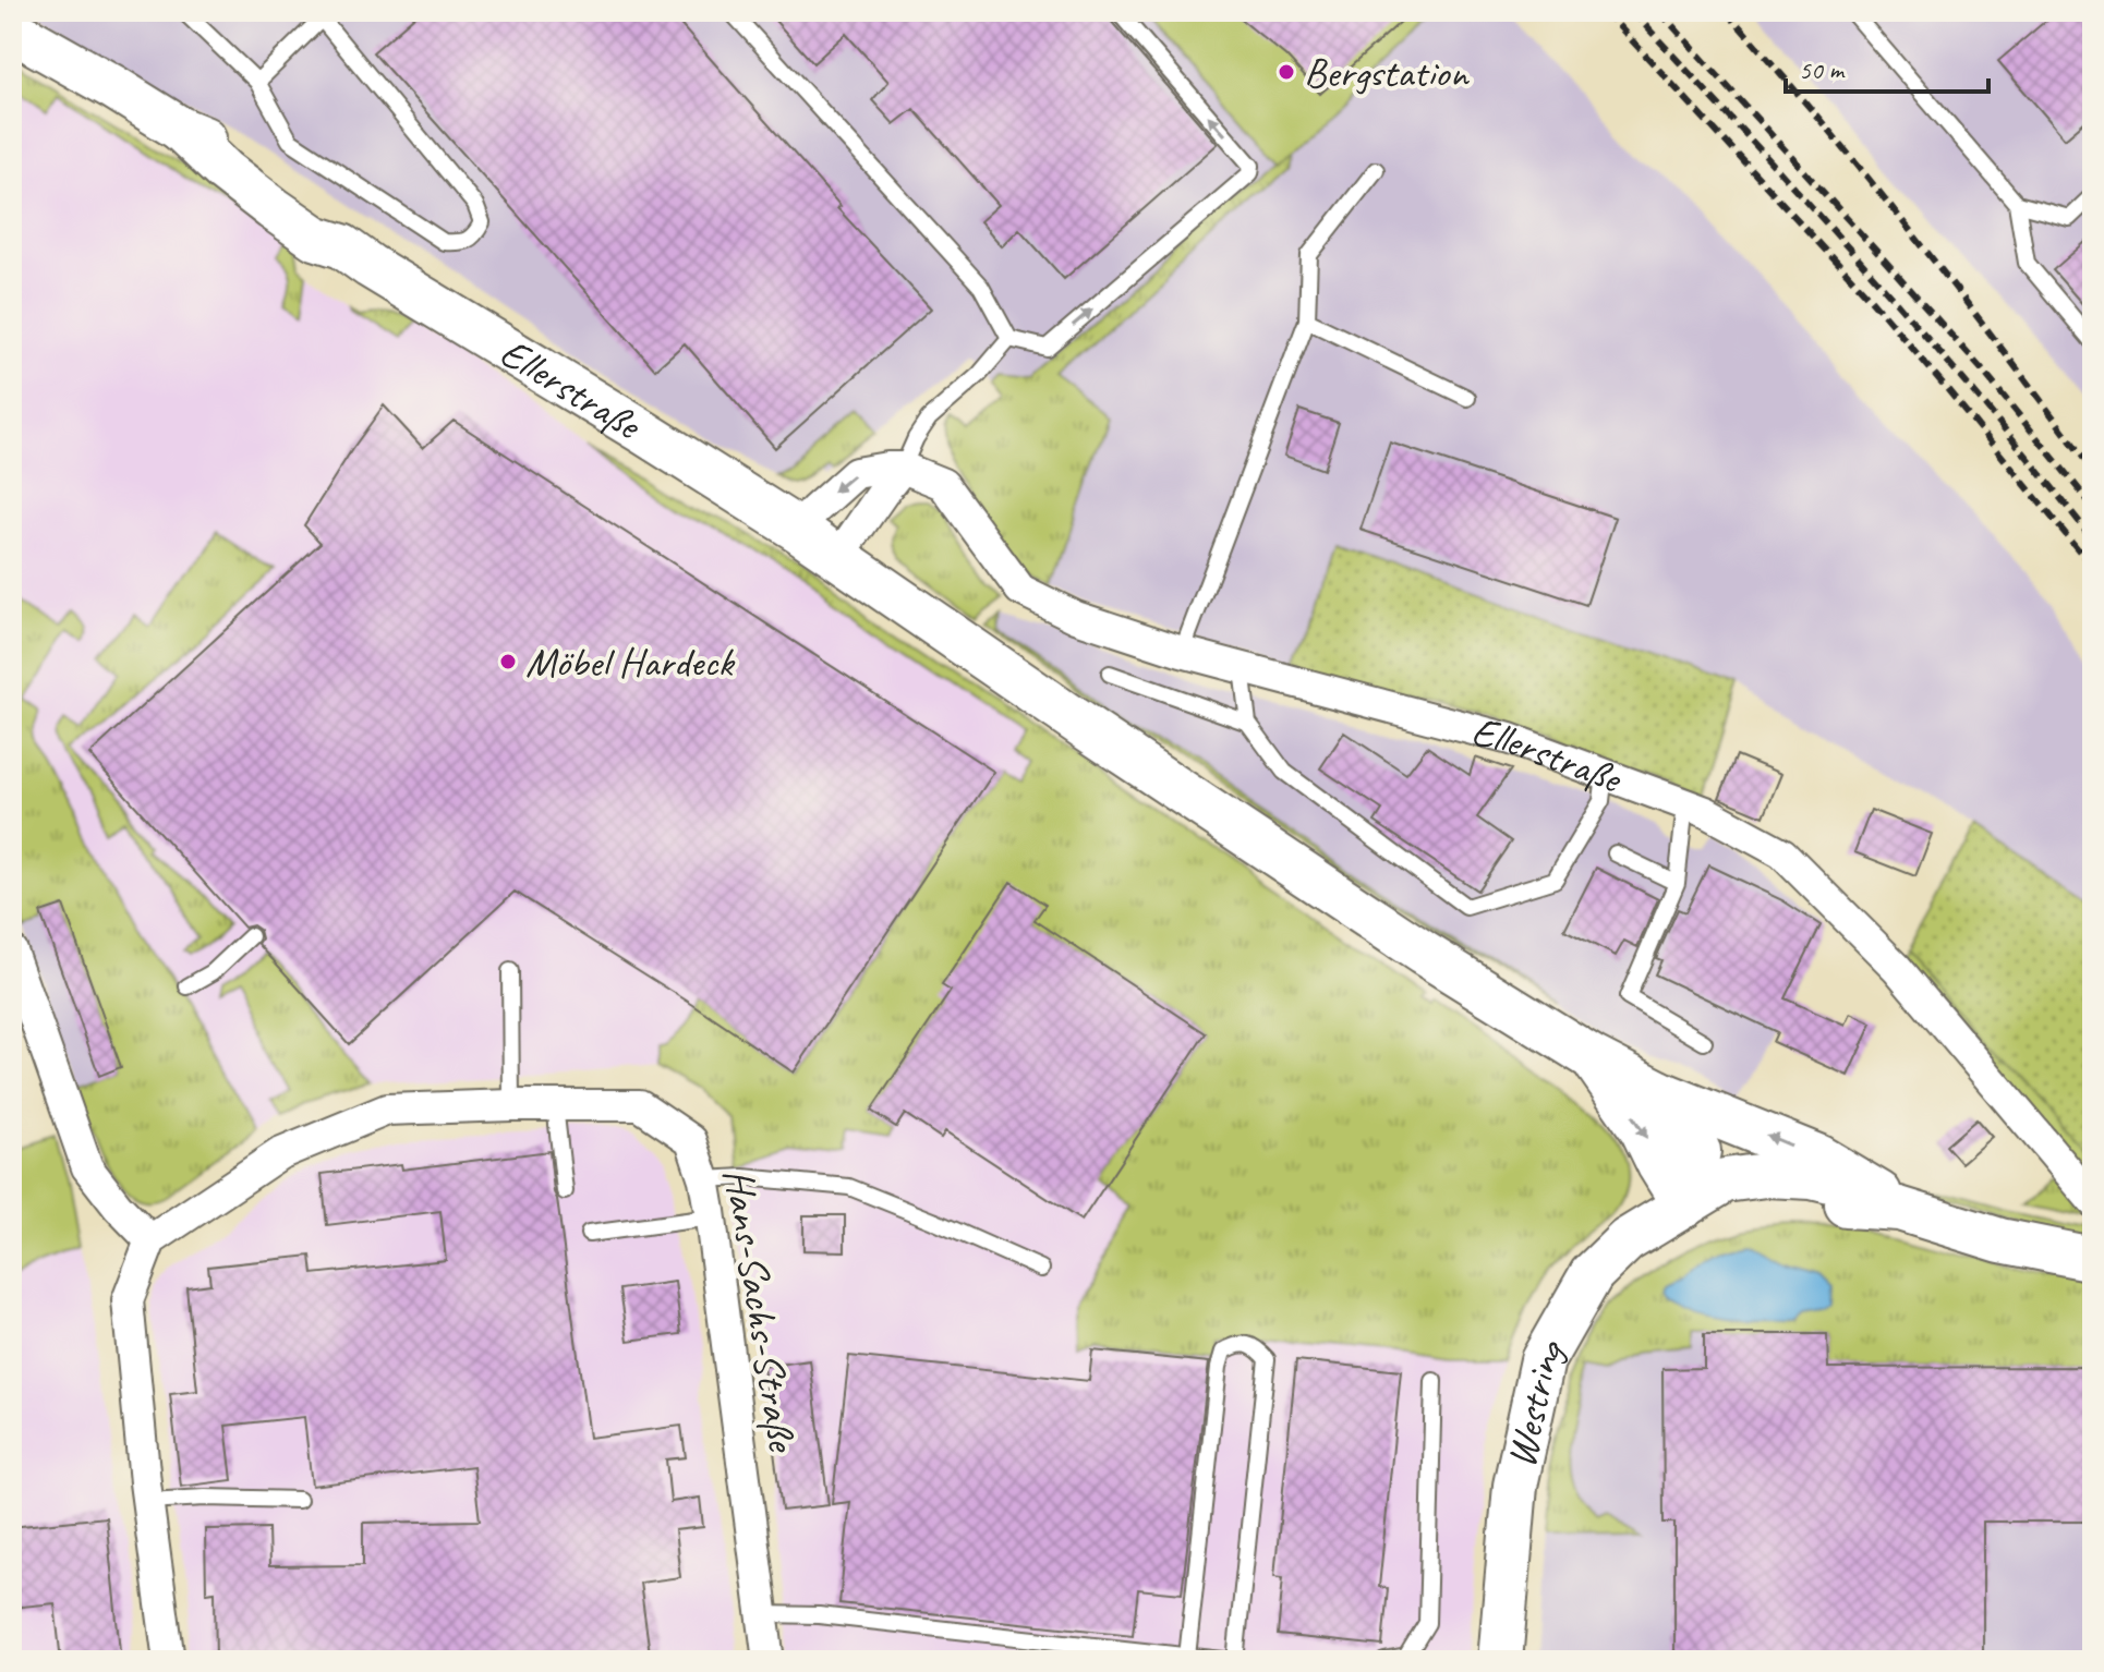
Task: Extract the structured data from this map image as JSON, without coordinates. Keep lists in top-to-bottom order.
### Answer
{
  "streets": {
    "main road": ["Ellerstraße", "Westring"],
    "street": ["Hans-Sachs-Straße"]
  },
  "crossings": [
    ["Ellerstraße", "Westring"]
  ],
  "places": ["Bergstation", "Möbel Hardeck"],
  "scale_bar": "50 m"
}
